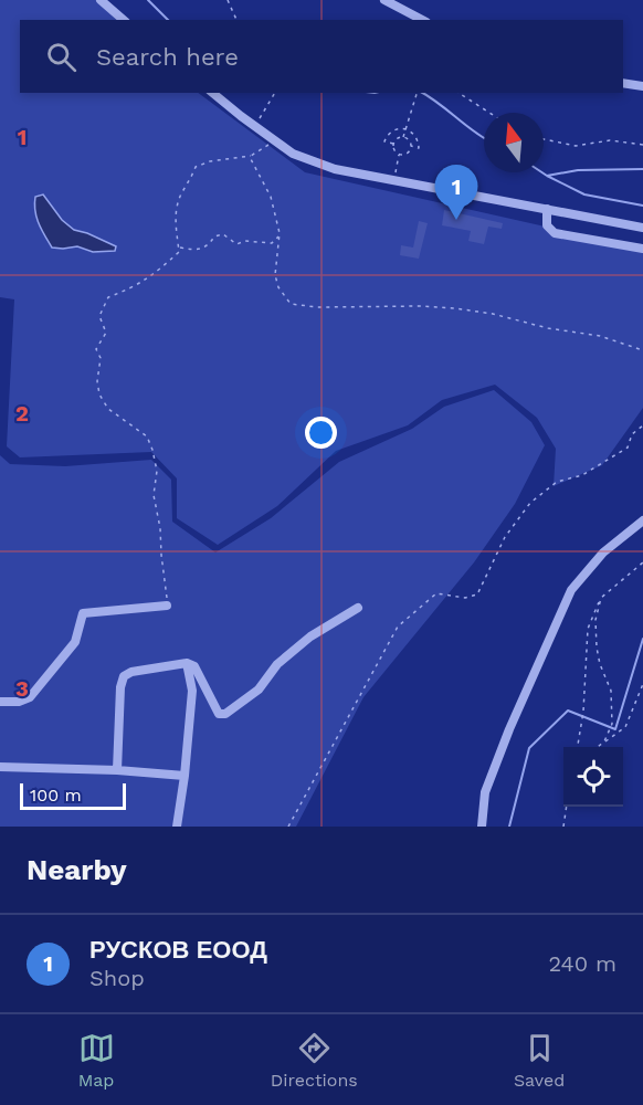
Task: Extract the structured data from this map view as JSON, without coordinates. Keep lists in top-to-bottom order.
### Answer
{
  "scale_bar": "100 m",
  "north": "top",
  "page": {
    "search": "Search here",
    "pins": "1",
    "scale": "100 m",
    "heading": "Nearby",
    "list": [
      {
        "mark": "1",
        "name": "РУСКОВ ЕООД",
        "note": "Shop",
        "value": "240 m"
      }
    ],
    "nav": ["Map", "Directions", "Saved"]
  },
  "grid": {
    "rows": ["1", "2", "3"]
  }
}
